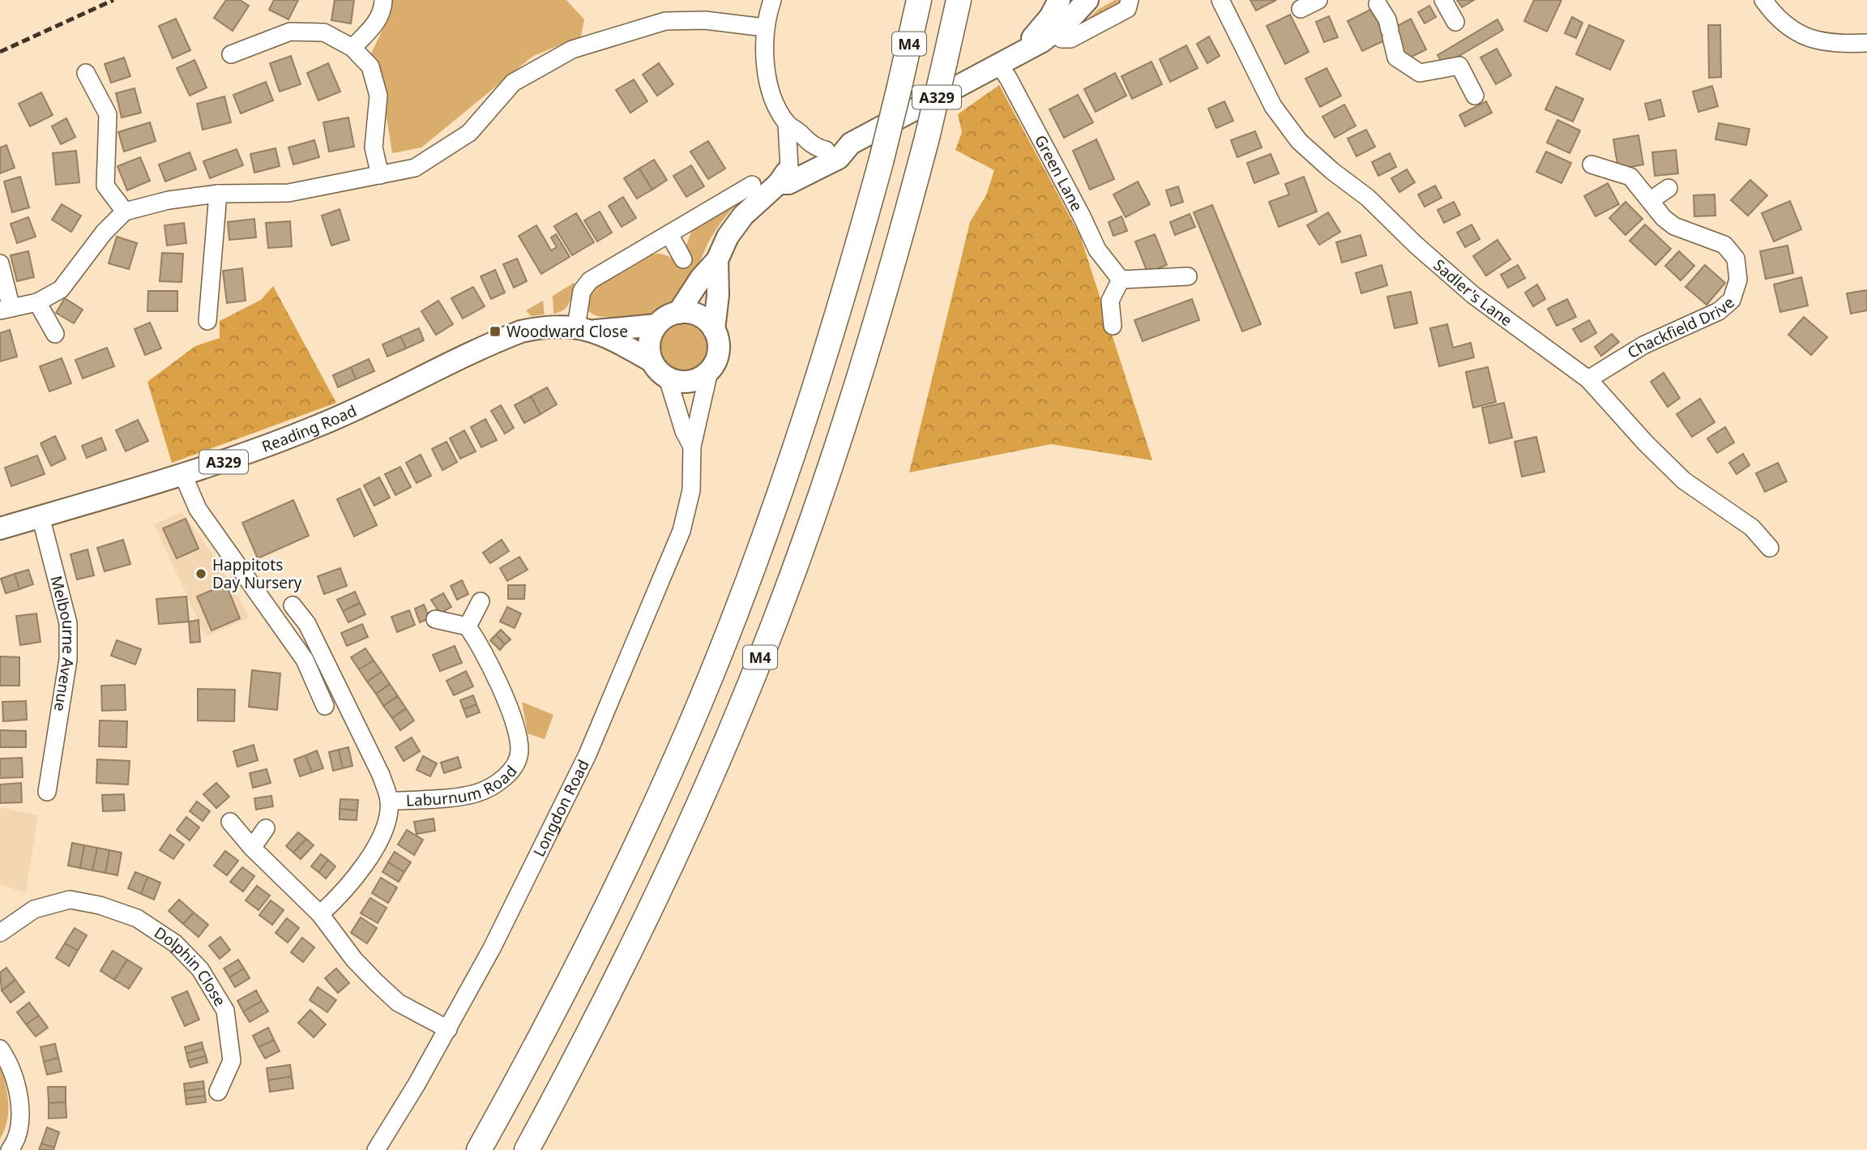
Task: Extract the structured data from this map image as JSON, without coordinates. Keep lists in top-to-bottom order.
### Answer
{
  "streets": {
    "highway": ["M4"],
    "main road": ["A329", "Reading Road"],
    "street": [
      "Green Lane",
      "Sadler's Lane",
      "Chackfield Drive",
      "Melbourne Avenue",
      "Laburnum Road",
      "Longdon Road",
      "Dolphin Close"
    ]
  },
  "crossings": [
    ["A329", "Green Lane"],
    ["A329", "Reading Road"],
    ["A329", "Longdon Road"],
    ["Sadler's Lane", "Chackfield Drive"],
    ["Reading Road", "Melbourne Avenue"],
    ["Reading Road", "Longdon Road"]
  ],
  "places": {
    "transit": ["Woodward Close"],
    "other": ["Happitots Day Nursery"]
  }
}
